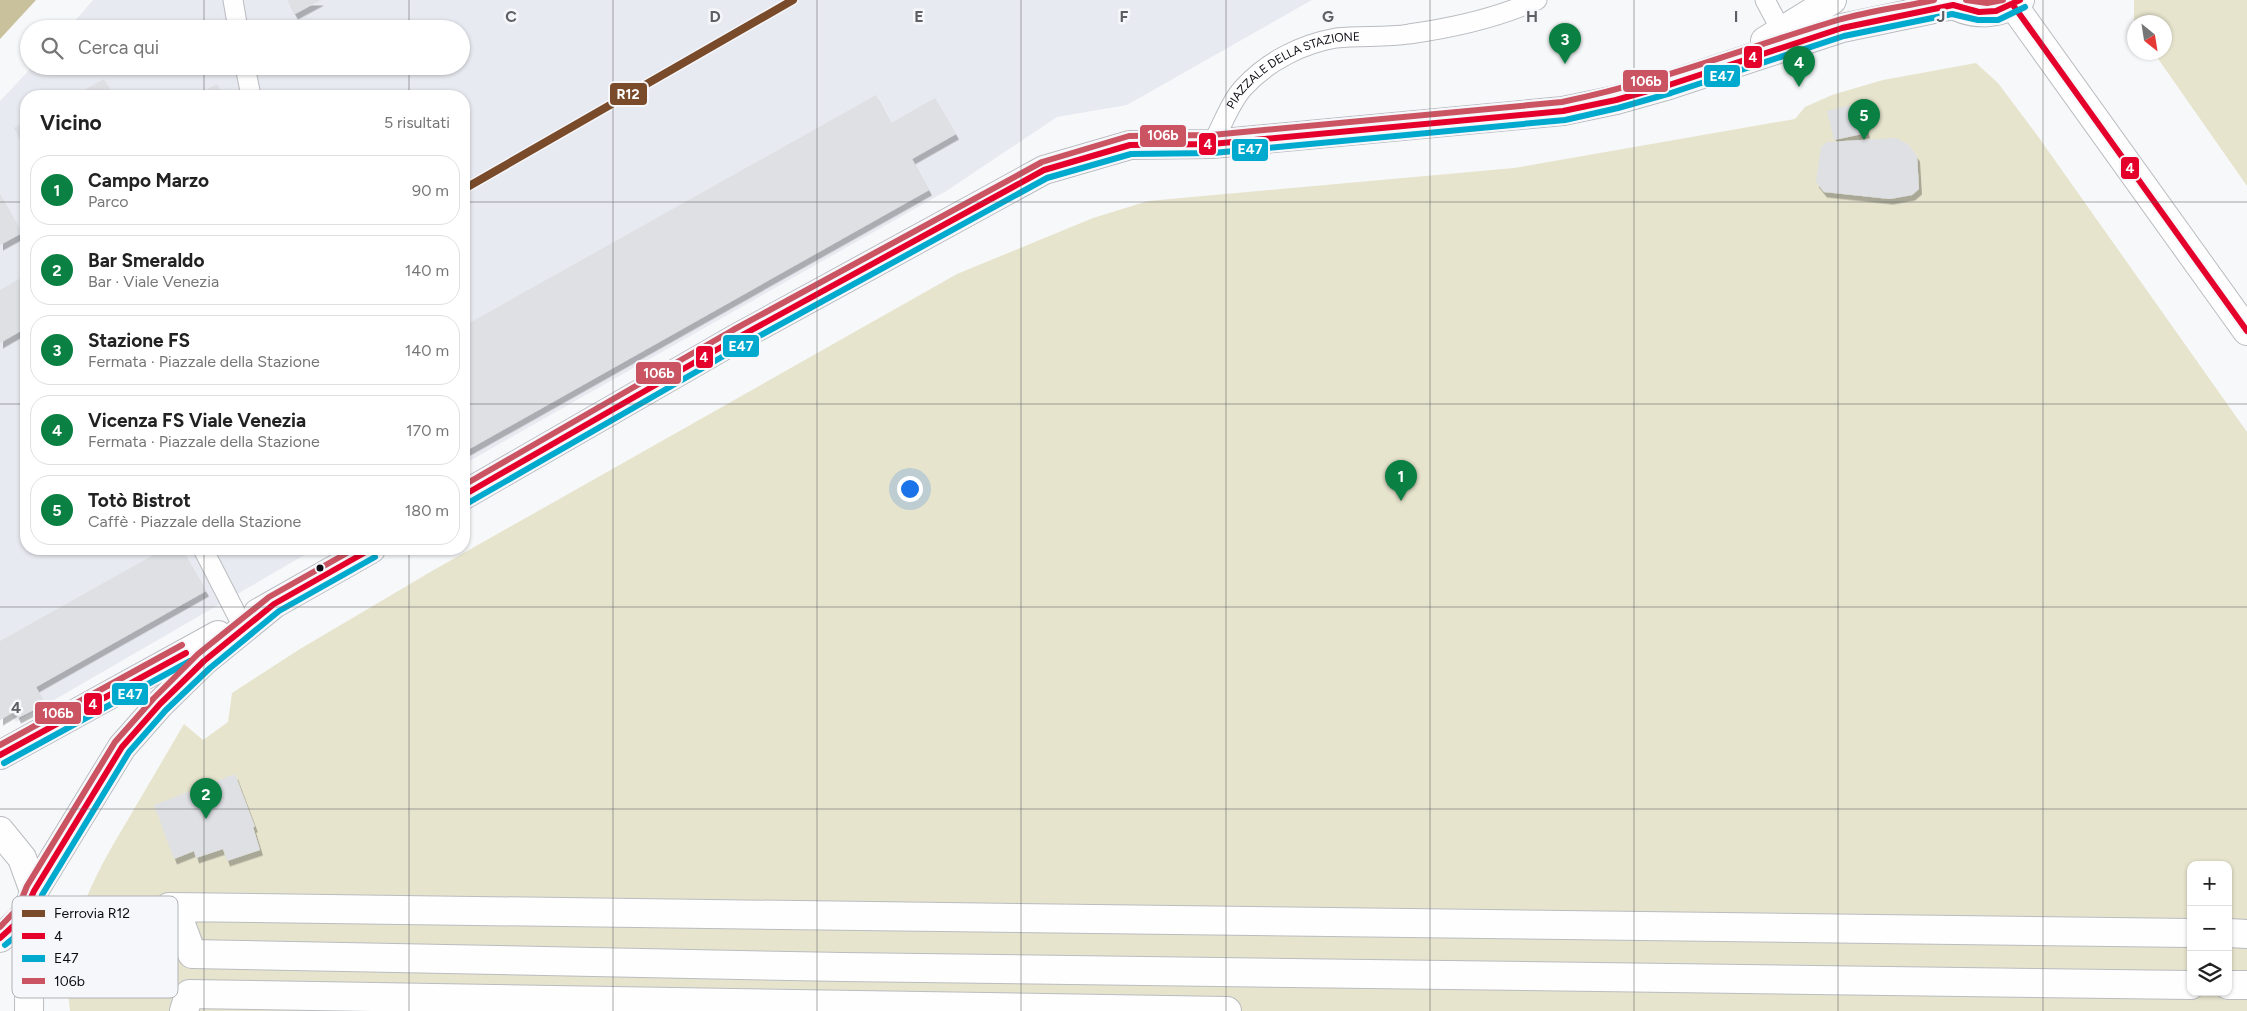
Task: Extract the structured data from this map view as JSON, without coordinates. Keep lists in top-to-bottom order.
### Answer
{
  "streets": {
    "lane": ["PIAZZALE DELLA STAZIONE"]
  },
  "lines": [
    "rail line R12",
    "transit line 4",
    "transit line 106b",
    "transit line E47"
  ],
  "legend": [
    "Ferrovia R12",
    "4",
    "E47",
    "106b"
  ],
  "north": "bottom right",
  "page": {
    "search": "Cerca qui",
    "pins": [
      "3",
      "4",
      "5",
      "1",
      "2"
    ],
    "heading": ["Vicino", "5 risultati"],
    "list": [
      {
        "mark": "1",
        "name": "Campo Marzo",
        "note": "Parco",
        "value": "90 m"
      },
      {
        "mark": "2",
        "name": "Bar Smeraldo",
        "note": "Bar · Viale Venezia",
        "value": "140 m"
      },
      {
        "mark": "3",
        "name": "Stazione FS",
        "note": "Fermata · Piazzale della Stazione",
        "value": "140 m"
      },
      {
        "mark": "4",
        "name": "Vicenza FS Viale Venezia",
        "note": "Fermata · Piazzale della Stazione",
        "value": "170 m"
      },
      {
        "mark": "5",
        "name": "Totò Bistrot",
        "note": "Caffè · Piazzale della Stazione",
        "value": "180 m"
      }
    ],
    "map_buttons": ["+", "−"]
  },
  "grid": {
    "columns": [
      "C",
      "D",
      "E",
      "F",
      "G",
      "H",
      "I",
      "J"
    ],
    "rows": ["4"]
  }
}
